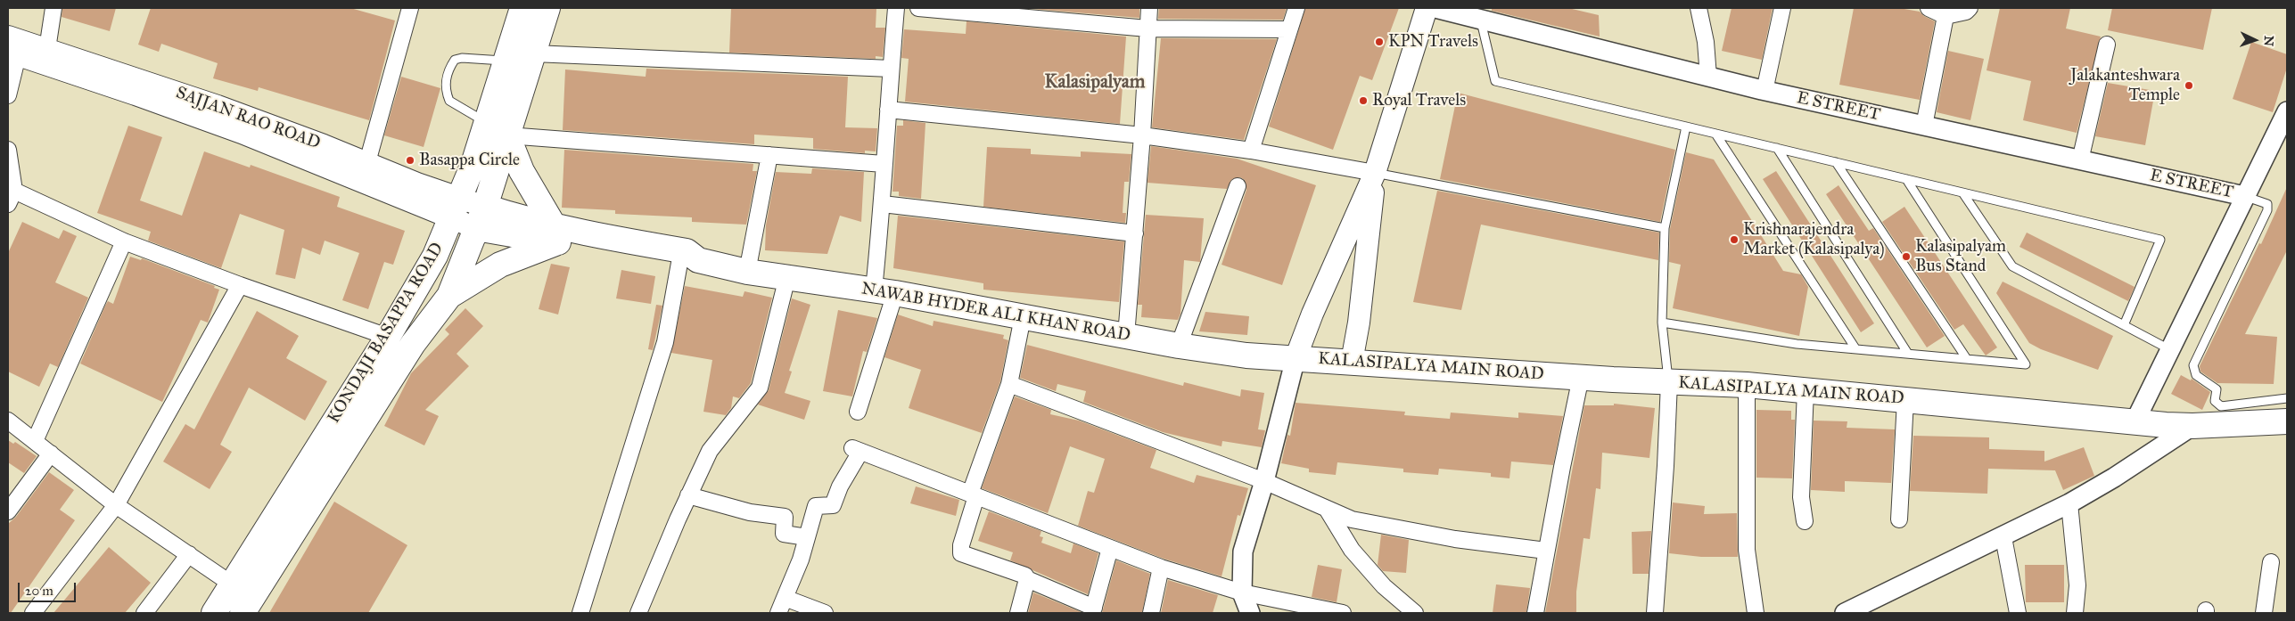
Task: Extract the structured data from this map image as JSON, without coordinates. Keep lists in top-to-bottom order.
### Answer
{
  "streets": {
    "main road": [
      "SAJJAN RAO ROAD",
      "NAWAB HYDER ALI KHAN ROAD",
      "KONDAJI BASAPPA ROAD",
      "KALASIPALYA MAIN ROAD"
    ],
    "street": ["E STREET"]
  },
  "crossings": [
    ["SAJJAN RAO ROAD", "KONDAJI BASAPPA ROAD"],
    ["NAWAB HYDER ALI KHAN ROAD", "KONDAJI BASAPPA ROAD"],
    ["NAWAB HYDER ALI KHAN ROAD", "KALASIPALYA MAIN ROAD"]
  ],
  "districts": ["Kalasipalyam"],
  "places": [
    "KPN Travels",
    "Jalakanteshwara Temple",
    "Royal Travels",
    "Basappa Circle",
    "Krishnarajendra Market (Kalasipalya)",
    "Kalasipalyam Bus Stand"
  ],
  "scale_bar": "20 m",
  "north": "right"
}
